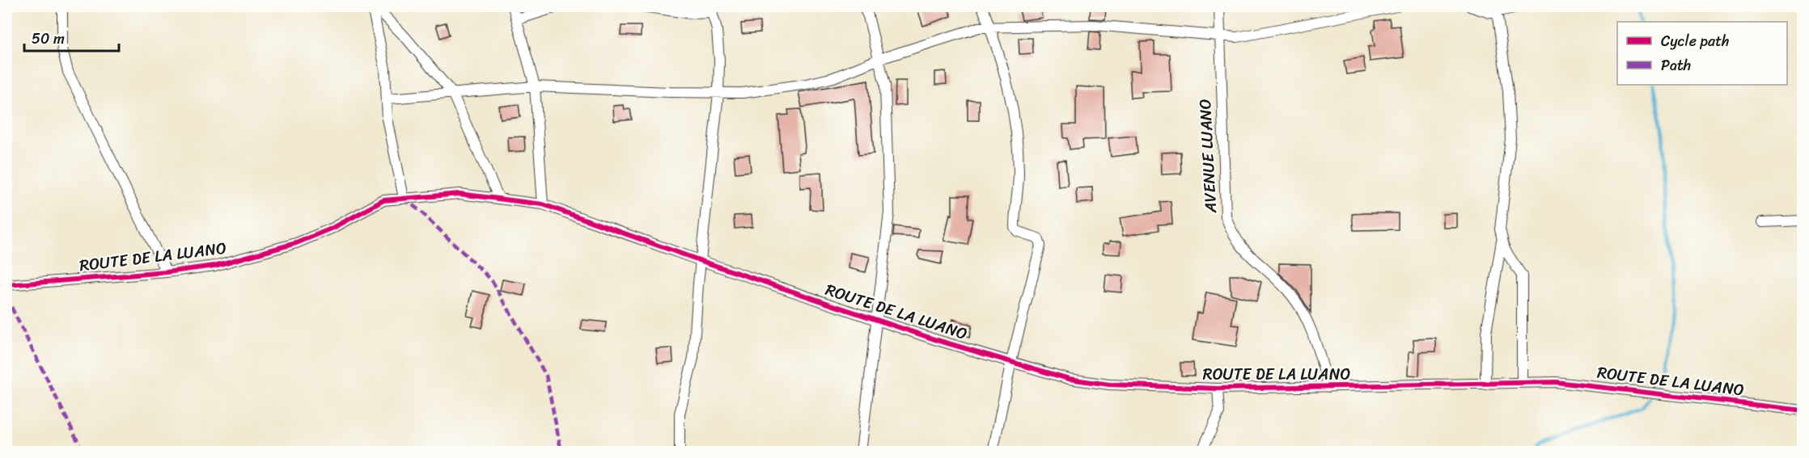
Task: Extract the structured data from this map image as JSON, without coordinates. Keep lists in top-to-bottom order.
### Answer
{
  "streets": {
    "street": ["AVENUE LUANO", "ROUTE DE LA LUANO"]
  },
  "crossings": [
    ["AVENUE LUANO", "ROUTE DE LA LUANO"]
  ],
  "legend": ["Cycle path", "Path"],
  "scale_bar": "50 m"
}
